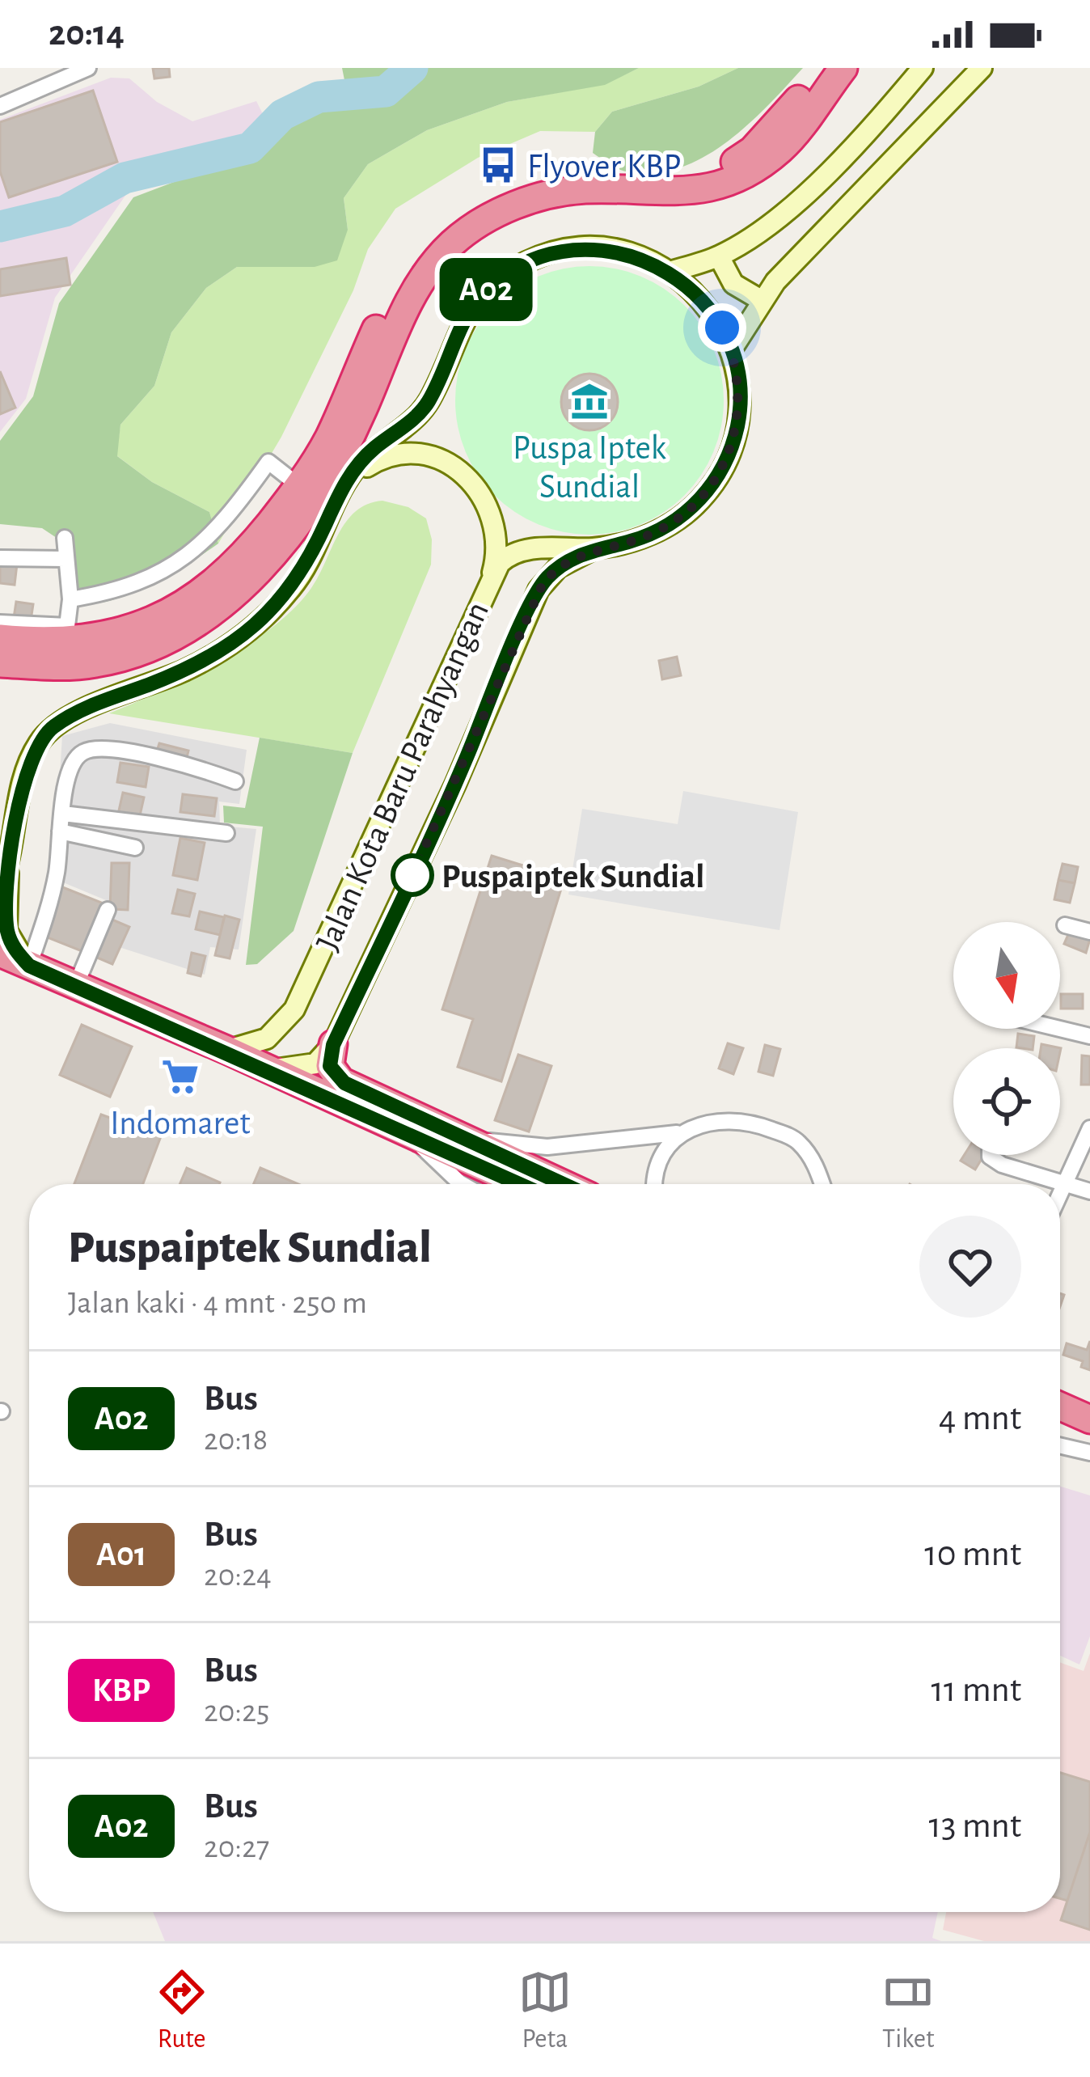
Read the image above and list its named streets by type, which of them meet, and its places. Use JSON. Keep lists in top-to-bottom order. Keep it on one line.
{"streets":{"main road":["Jalan Kota Baru Parahyangan"]},"places":{"bus stop":["Flyover KBP"],"museum":["Puspa Iptek Sundial"],"other":["Puspaiptek Sundial"],"supermarket":["Indomaret"]},"lines":["bus line A02"],"north":"bottom","page":{"status":"20:14","on_map":"A02","heading":["Puspaiptek Sundial","Jalan kaki · 4 mnt · 250 m"],"list":[{"mark":"A02","name":"Bus","note":"20:18","value":"4 mnt"},{"mark":"A01","name":"Bus","note":"20:24","value":"10 mnt"},{"mark":"KBP","name":"Bus","note":"20:25","value":"11 mnt"},{"mark":"A02","name":"Bus","note":"20:27","value":"13 mnt"}],"tabs":["Rute","Peta","Tiket"]}}
